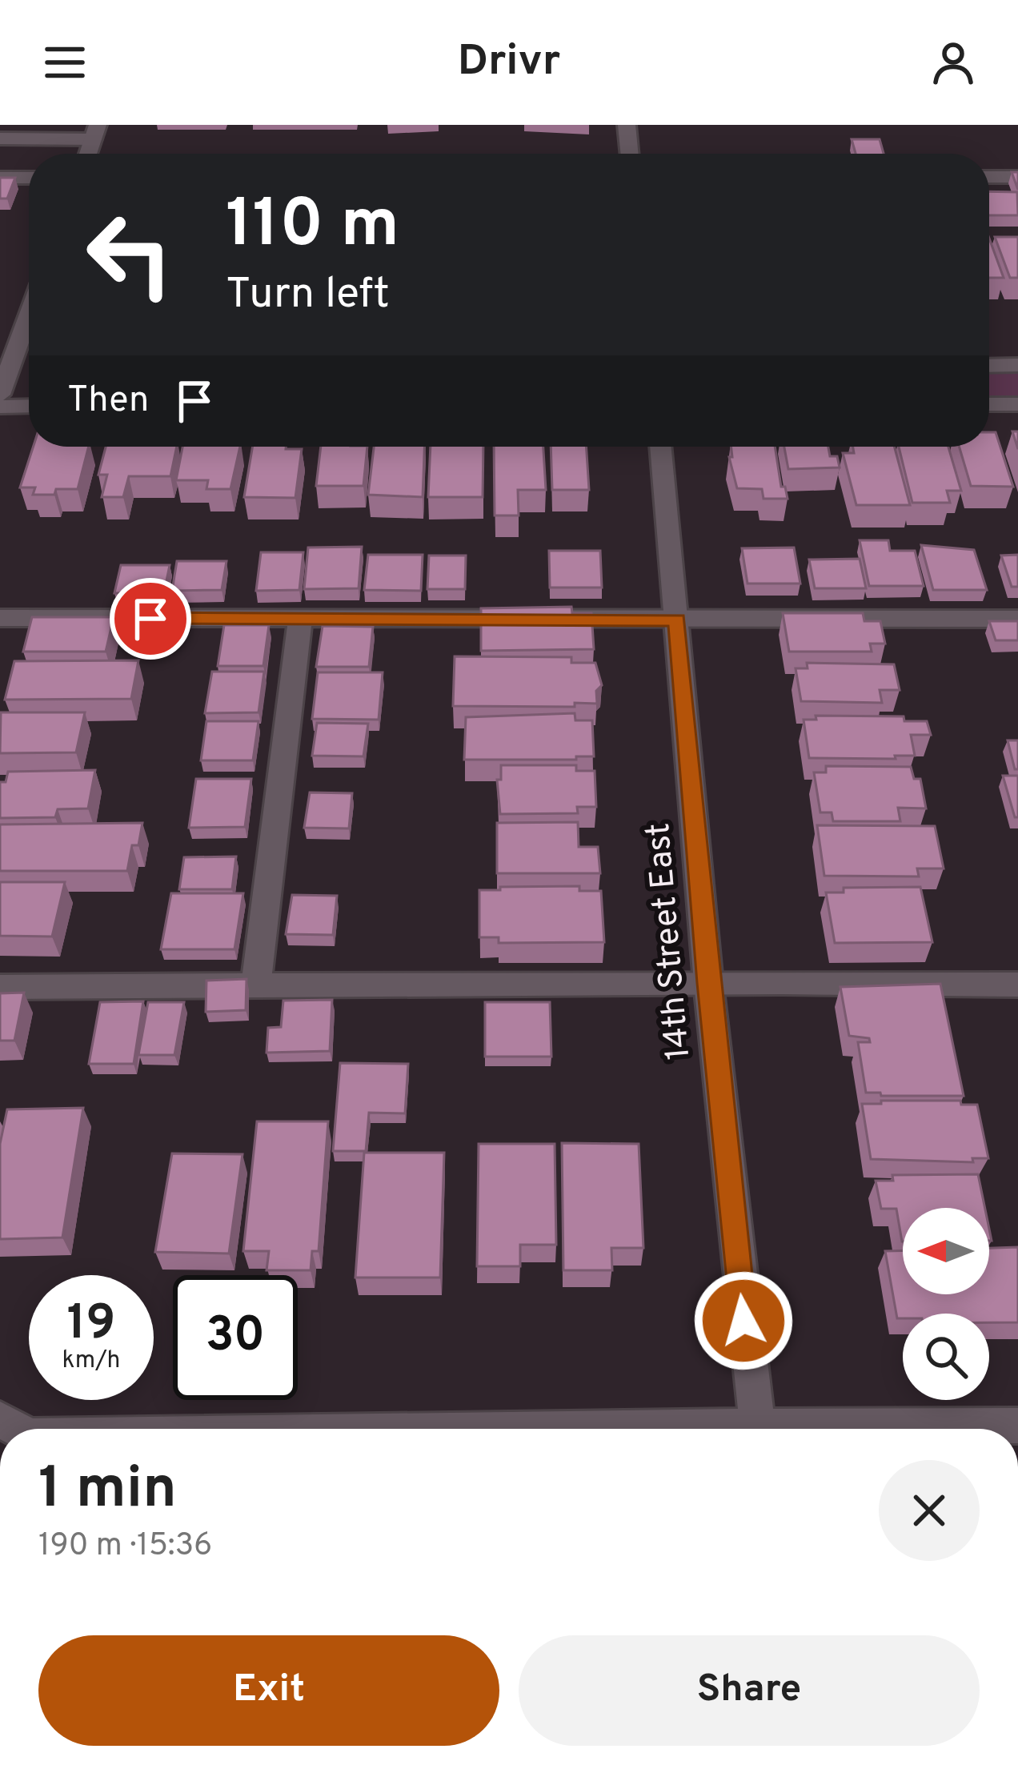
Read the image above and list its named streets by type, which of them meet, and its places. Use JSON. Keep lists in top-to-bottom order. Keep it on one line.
{"streets":{"street":["14th Street East"]},"north":"left","page":{"header":"Drivr","turn":["110 m","Turn left"],"then":"Then","speed":"19 km/h","limit":"30","heading":["1 min","190 m · 15:36"],"buttons":["Exit","Share"]}}
